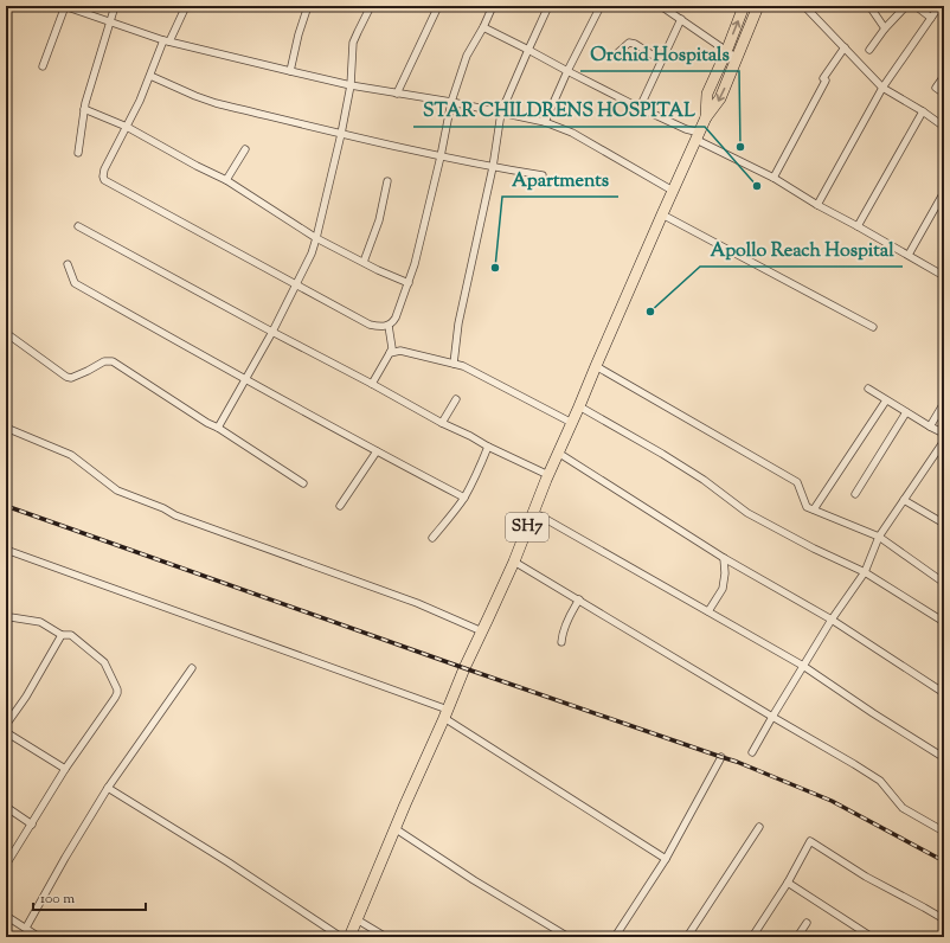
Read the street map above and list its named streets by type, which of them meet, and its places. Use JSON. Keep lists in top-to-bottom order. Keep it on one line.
{"streets":{"main road":["SH7"]},"places":["Orchid Hospitals","STAR CHILDRENS HOSPITAL","Apartments","Apollo Reach Hospital"],"scale_bar":"100 m"}
